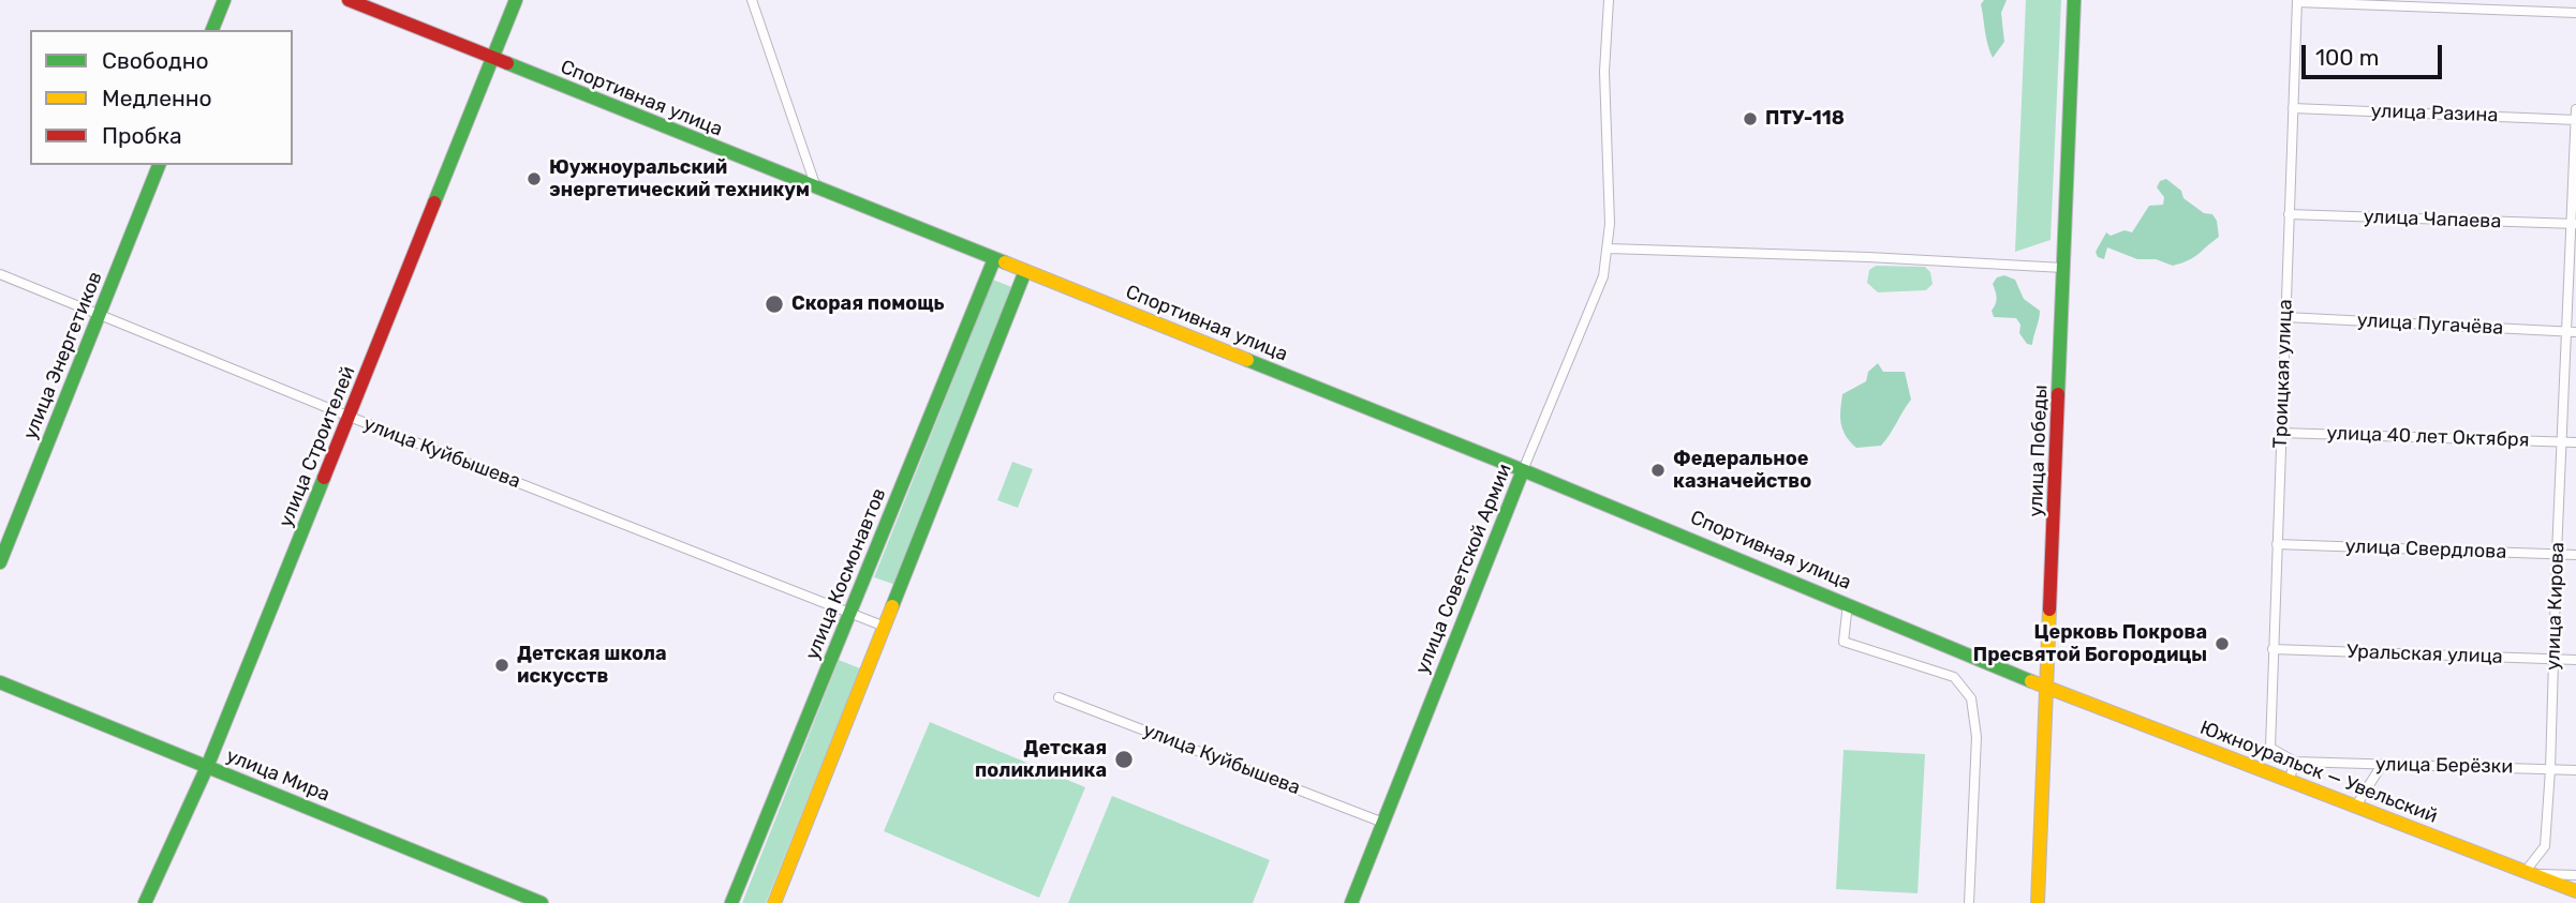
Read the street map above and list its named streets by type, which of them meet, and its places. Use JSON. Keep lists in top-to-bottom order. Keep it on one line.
{"streets":{"main road":["Спортивная улица","улица Энергетиков","улица Строителей","улица Победы","улица Советской Армии","улица Космонавтов","Южноуральск — Увельский","улица Мира"],"street":["улица Разина","улица Чапаева","улица Пугачёва","Троицкая улица","улица 40 лет Октября","улица Куйбышева","улица Свердлова","улица Кирова","Уральская улица","улица Берёзки"]},"crossings":[["Спортивная улица","улица Строителей"],["Спортивная улица","улица Победы"],["Спортивная улица","улица Советской Армии"],["Спортивная улица","улица Космонавтов"],["Спортивная улица","Южноуральск — Увельский"],["улица Разина","Троицкая улица"],["улица Разина","улица Кирова"],["улица Чапаева","Троицкая улица"],["улица Чапаева","улица Кирова"],["улица Пугачёва","Троицкая улица"],["улица Пугачёва","улица Кирова"],["улица Энергетиков","улица Куйбышева"],["Троицкая улица","улица 40 лет Октября"],["Троицкая улица","улица Свердлова"],["Троицкая улица","Уральская улица"],["Троицкая улица","улица Берёзки"],["улица 40 лет Октября","улица Кирова"],["улица Строителей","улица Куйбышева"],["улица Строителей","улица Мира"],["улица Победы","Южноуральск — Увельский"],["улица Куйбышева","улица Советской Армии"],["улица Куйбышева","улица Космонавтов"],["улица Свердлова","улица Кирова"],["улица Кирова","Уральская улица"],["улица Кирова","улица Берёзки"],["улица Кирова","Южноуральск — Увельский"]],"places":["ПТУ-118","Юужноуральский энергетический техникум","Скорая помощь","Федеральное казначейство","Церковь Покрова Пресвятой Богородицы","Детская школа искусств","Детская поликлиника"],"legend":["Свободно","Медленно","Пробка"],"scale_bar":"100 m"}
